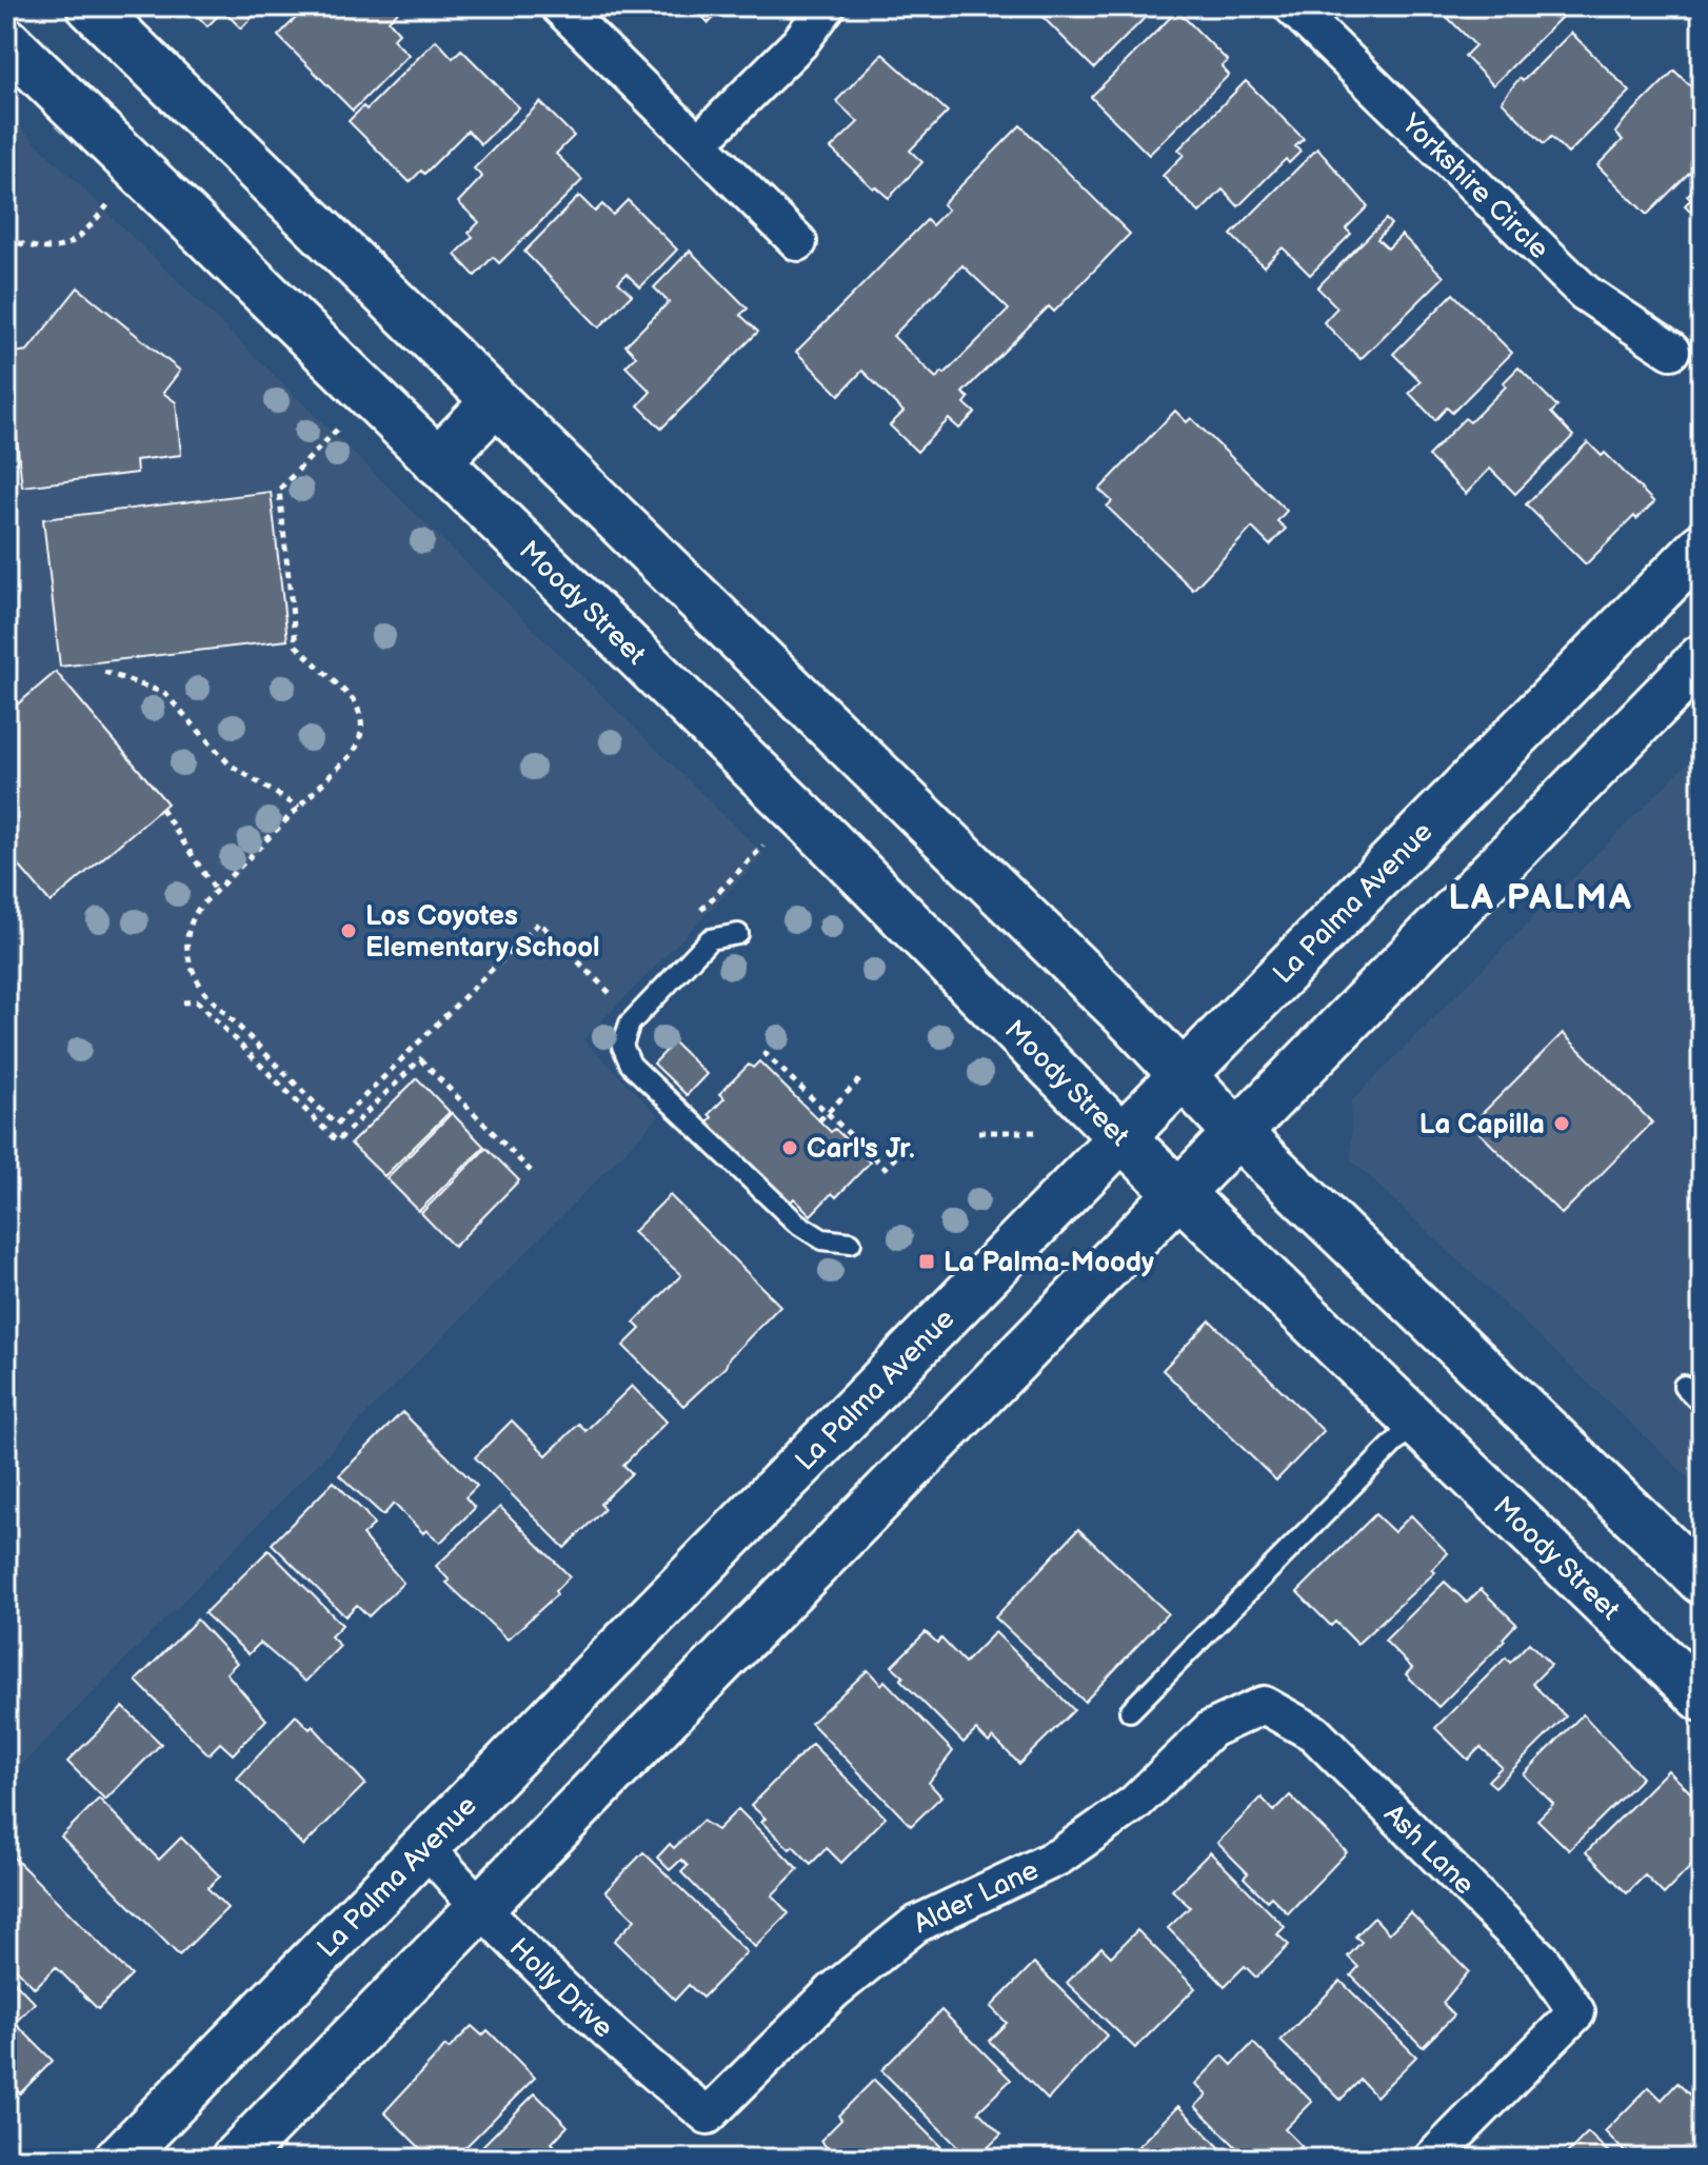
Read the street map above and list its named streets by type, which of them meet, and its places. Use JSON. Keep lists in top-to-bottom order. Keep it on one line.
{"streets":{"main road":["Moody Street","La Palma Avenue"],"street":["Yorkshire Circle","Ash Lane","Alder Lane","Holly Drive"]},"crossings":[["Moody Street","La Palma Avenue"],["La Palma Avenue","Holly Drive"],["Ash Lane","Alder Lane"],["Alder Lane","Holly Drive"]],"districts":["LA PALMA"],"places":{"other":["Los Coyotes Elementary School","La Capilla","Carl's Jr."],"transit":["La Palma-Moody"]}}
